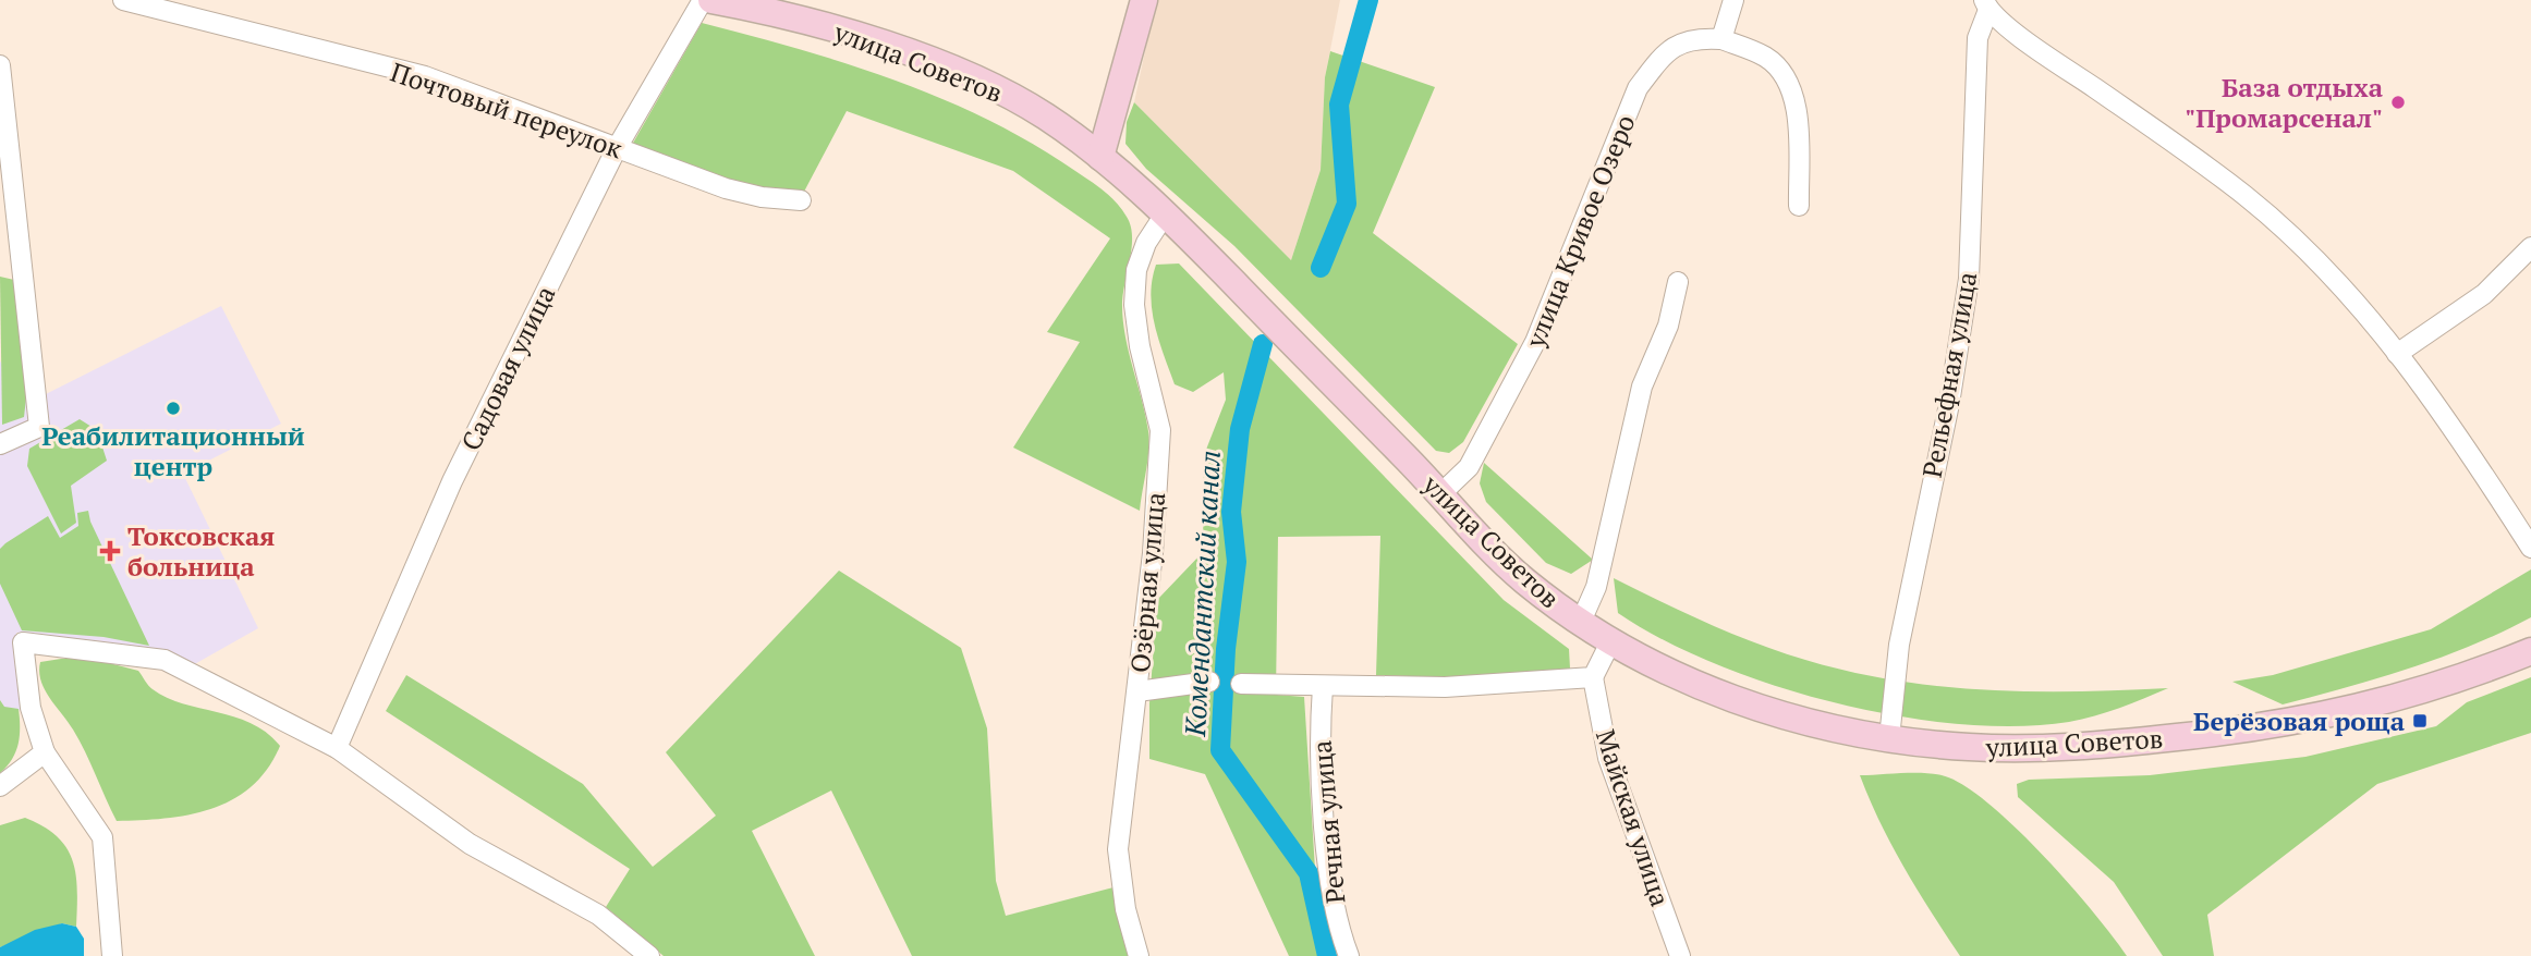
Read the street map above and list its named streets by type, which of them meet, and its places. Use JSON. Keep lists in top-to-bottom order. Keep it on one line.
{"streets":{"main road":["улица Советов"],"street":["Почтовый переулок","улица Кривое Озеро","Садовая улица","Рельефная улица","Озёрная улица","Майская улица","Речная улица"]},"crossings":[["улица Советов","улица Кривое Озеро"],["улица Советов","Рельефная улица"],["улица Советов","Озёрная улица"],["Почтовый переулок","Садовая улица"]],"water":["Комендантский канал"],"places":{"other":["База отдыха \"Промарсенал\"","Реабилитационный центр"],"health":["Токсовская больница"],"transit":["Берёзовая роща"]}}
